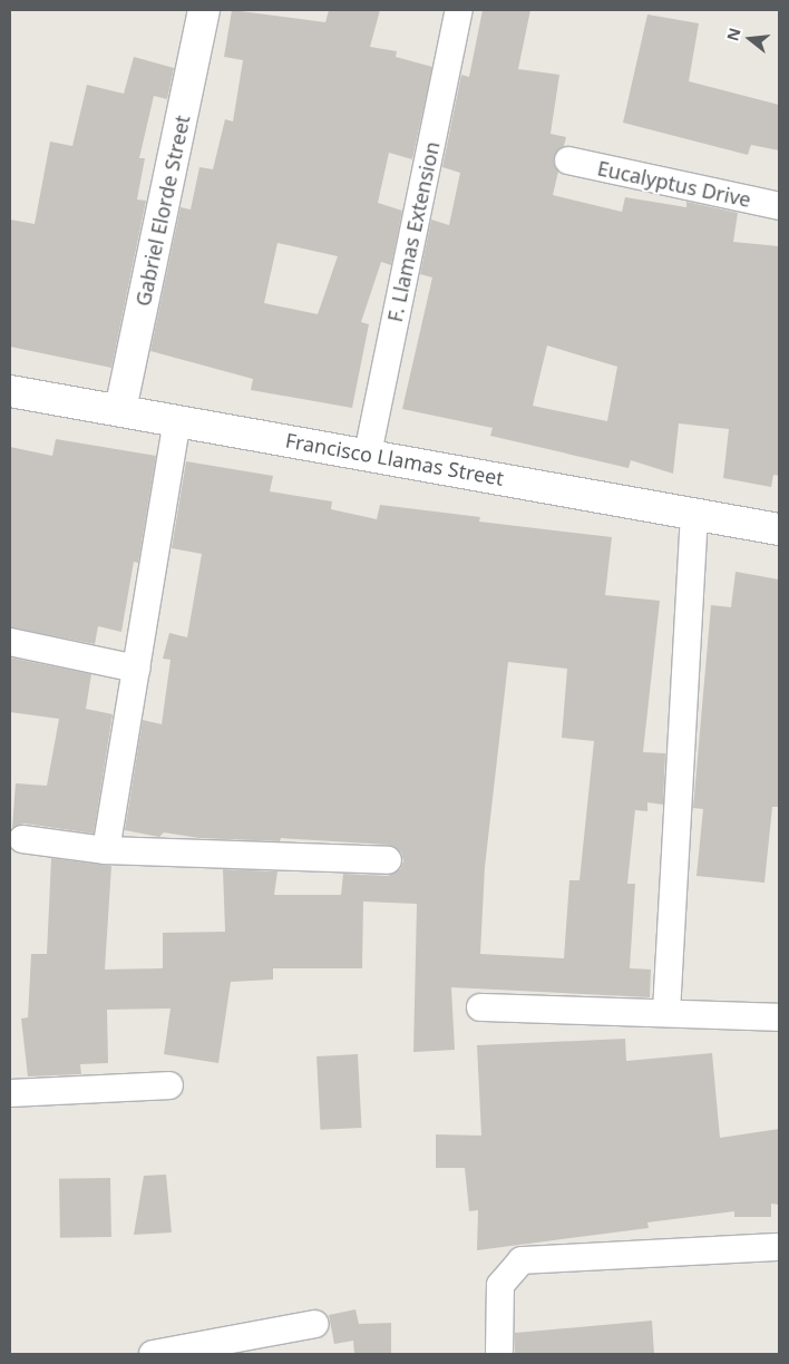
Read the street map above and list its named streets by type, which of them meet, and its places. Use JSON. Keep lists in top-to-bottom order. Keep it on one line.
{"streets":{"main road":["Gabriel Elorde Street","Francisco Llamas Street"],"street":["Eucalyptus Drive","F. Llamas Extension"]},"crossings":[["Gabriel Elorde Street","Francisco Llamas Street"],["F. Llamas Extension","Francisco Llamas Street"]],"north":"left"}
